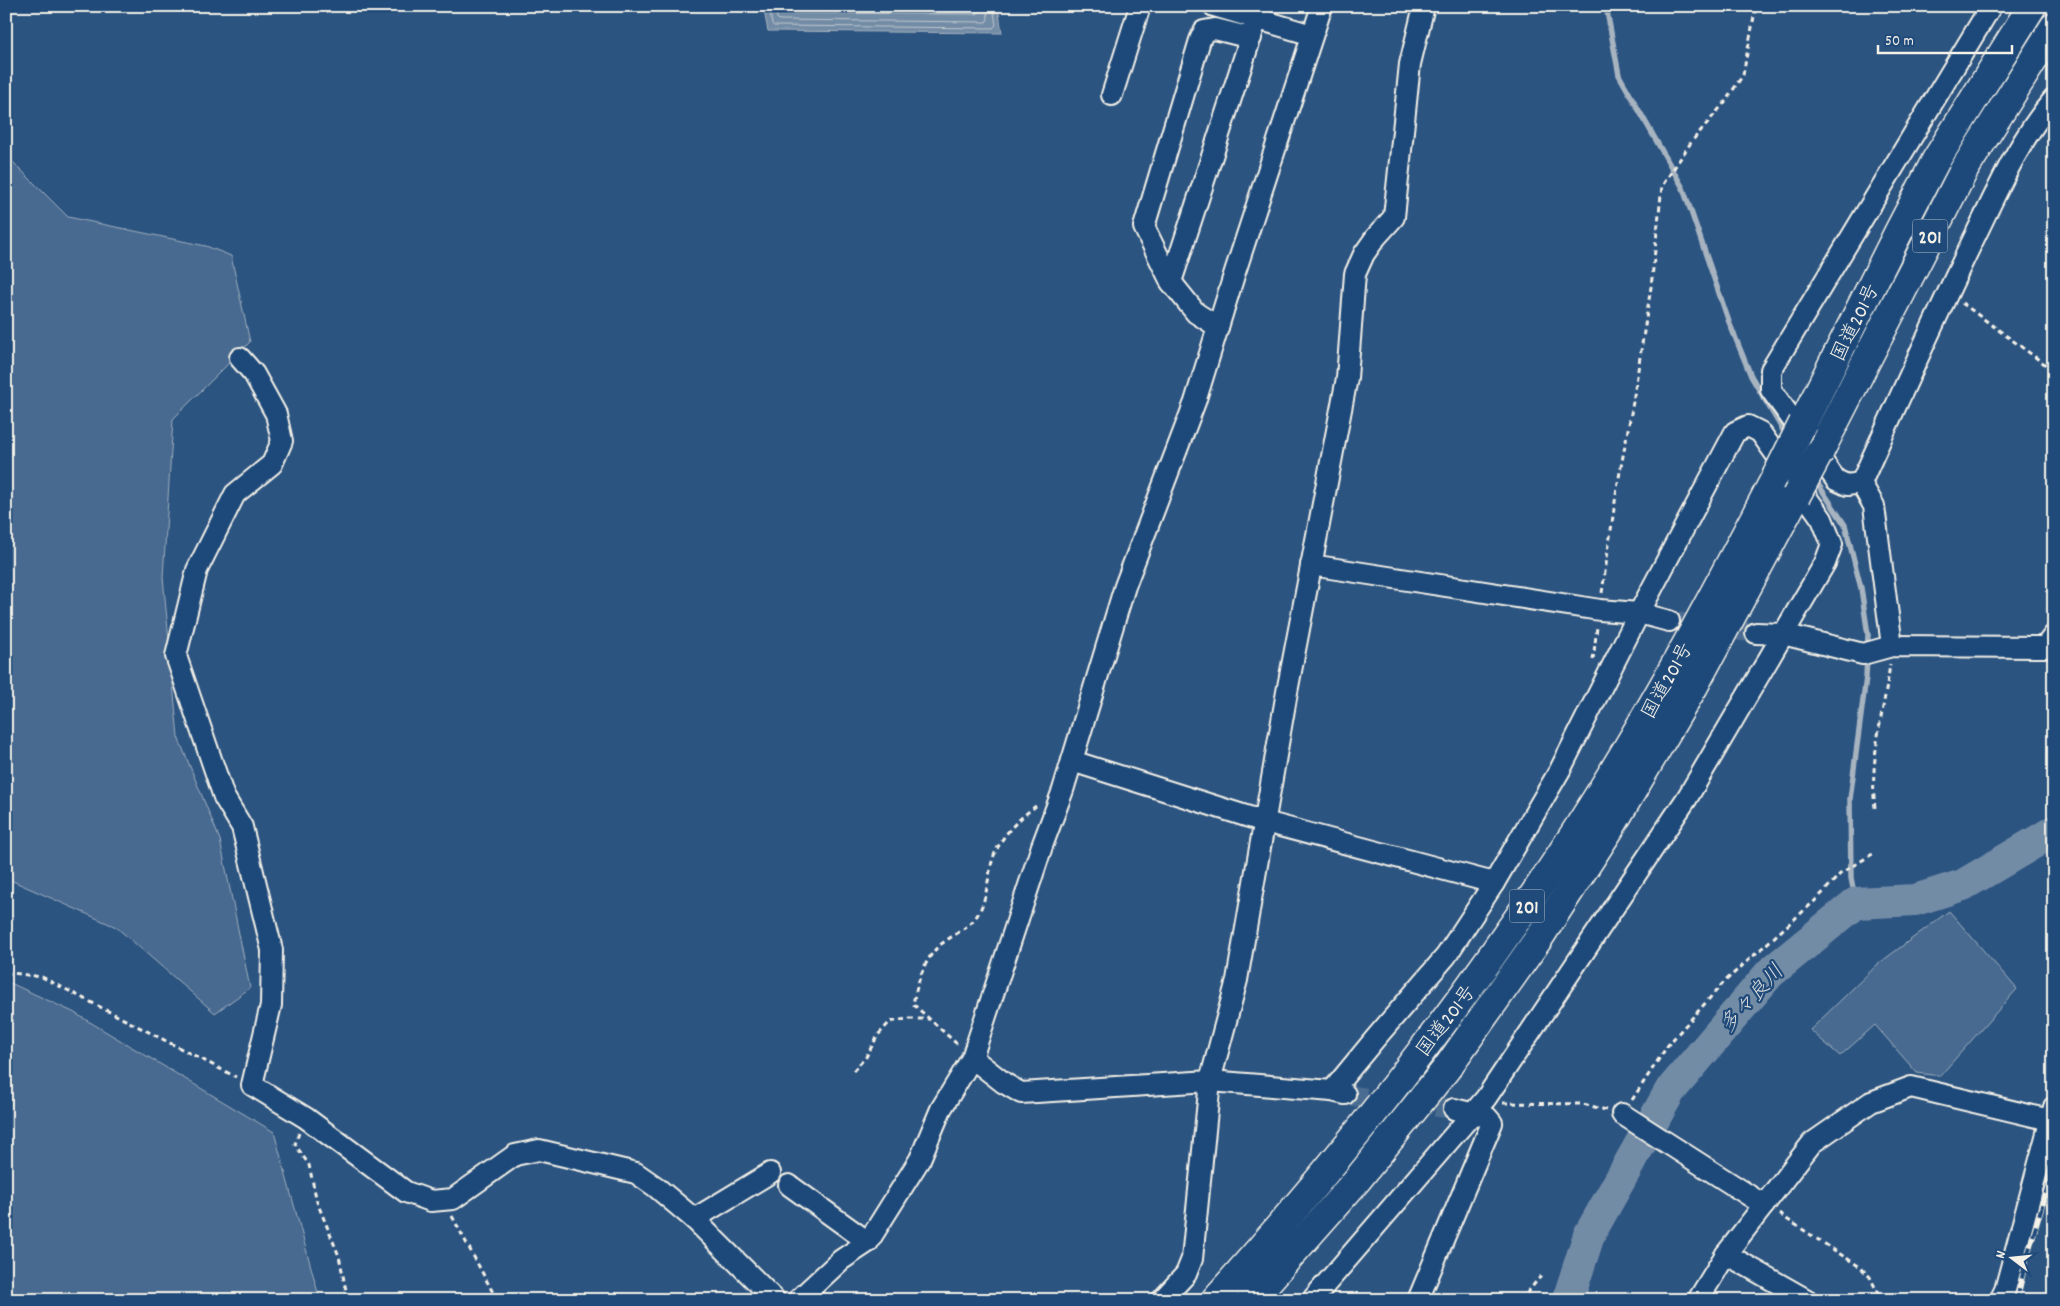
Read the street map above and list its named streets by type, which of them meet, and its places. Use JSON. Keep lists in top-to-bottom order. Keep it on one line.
{"streets":{"highway":["201","国道201号"]},"water":["多々良川"],"scale_bar":"50 m","north":"left"}
